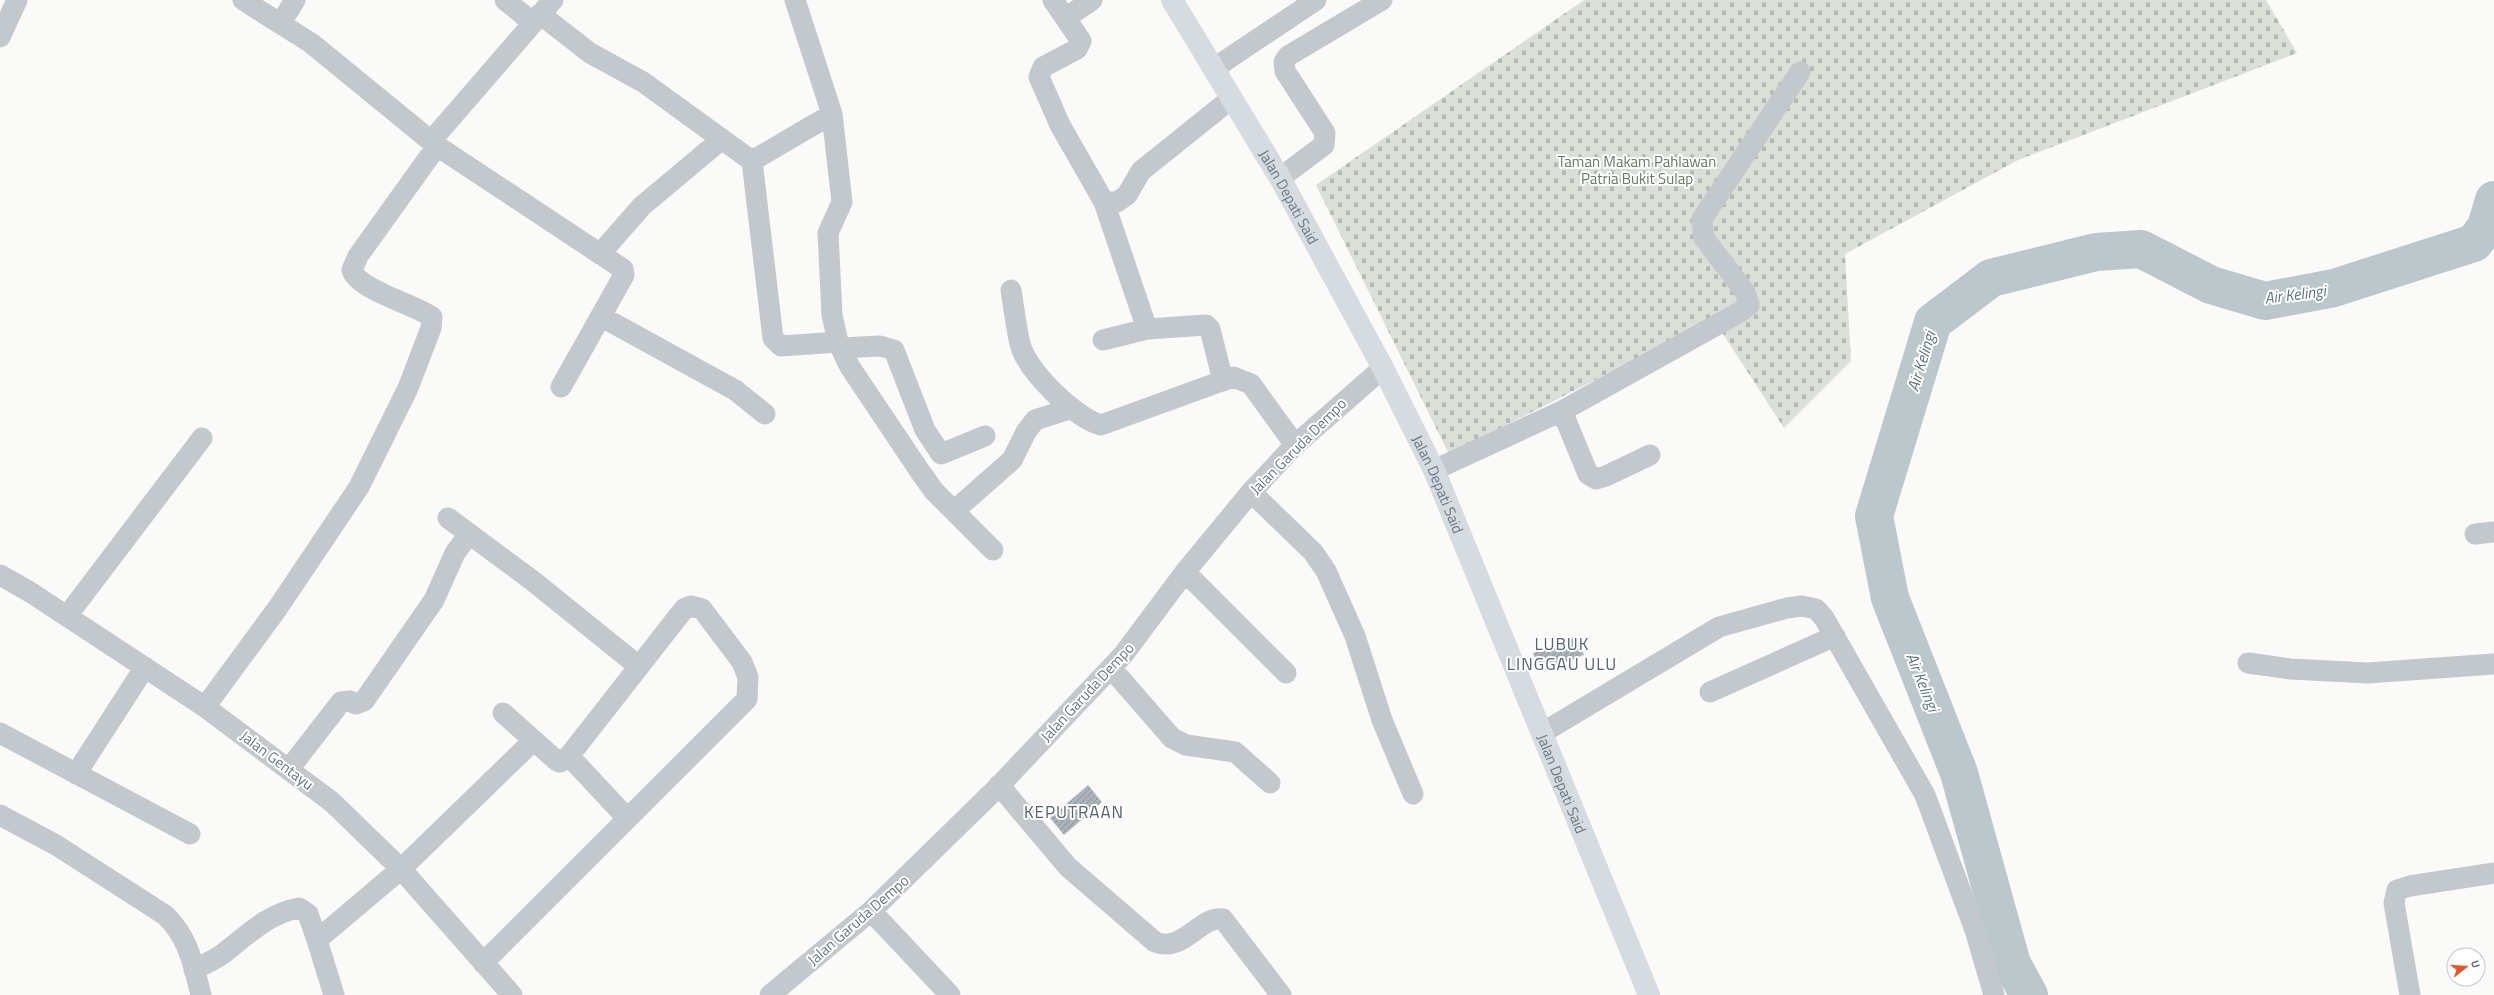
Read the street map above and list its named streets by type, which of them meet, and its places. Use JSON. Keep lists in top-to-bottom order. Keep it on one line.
{"streets":{"main road":["Jalan Depati Said"],"street":["Jalan Garuda Dempo","Jalan Gentayu"]},"crossings":[["Jalan Depati Said","Jalan Garuda Dempo"]],"districts":["LUBUK LINGGAU ULU","KEPUTRAAN"],"water":["Air Kelingi"],"parks":["Taman Makam Pahlawan Patria Bukit Sulap"],"north":"right"}
